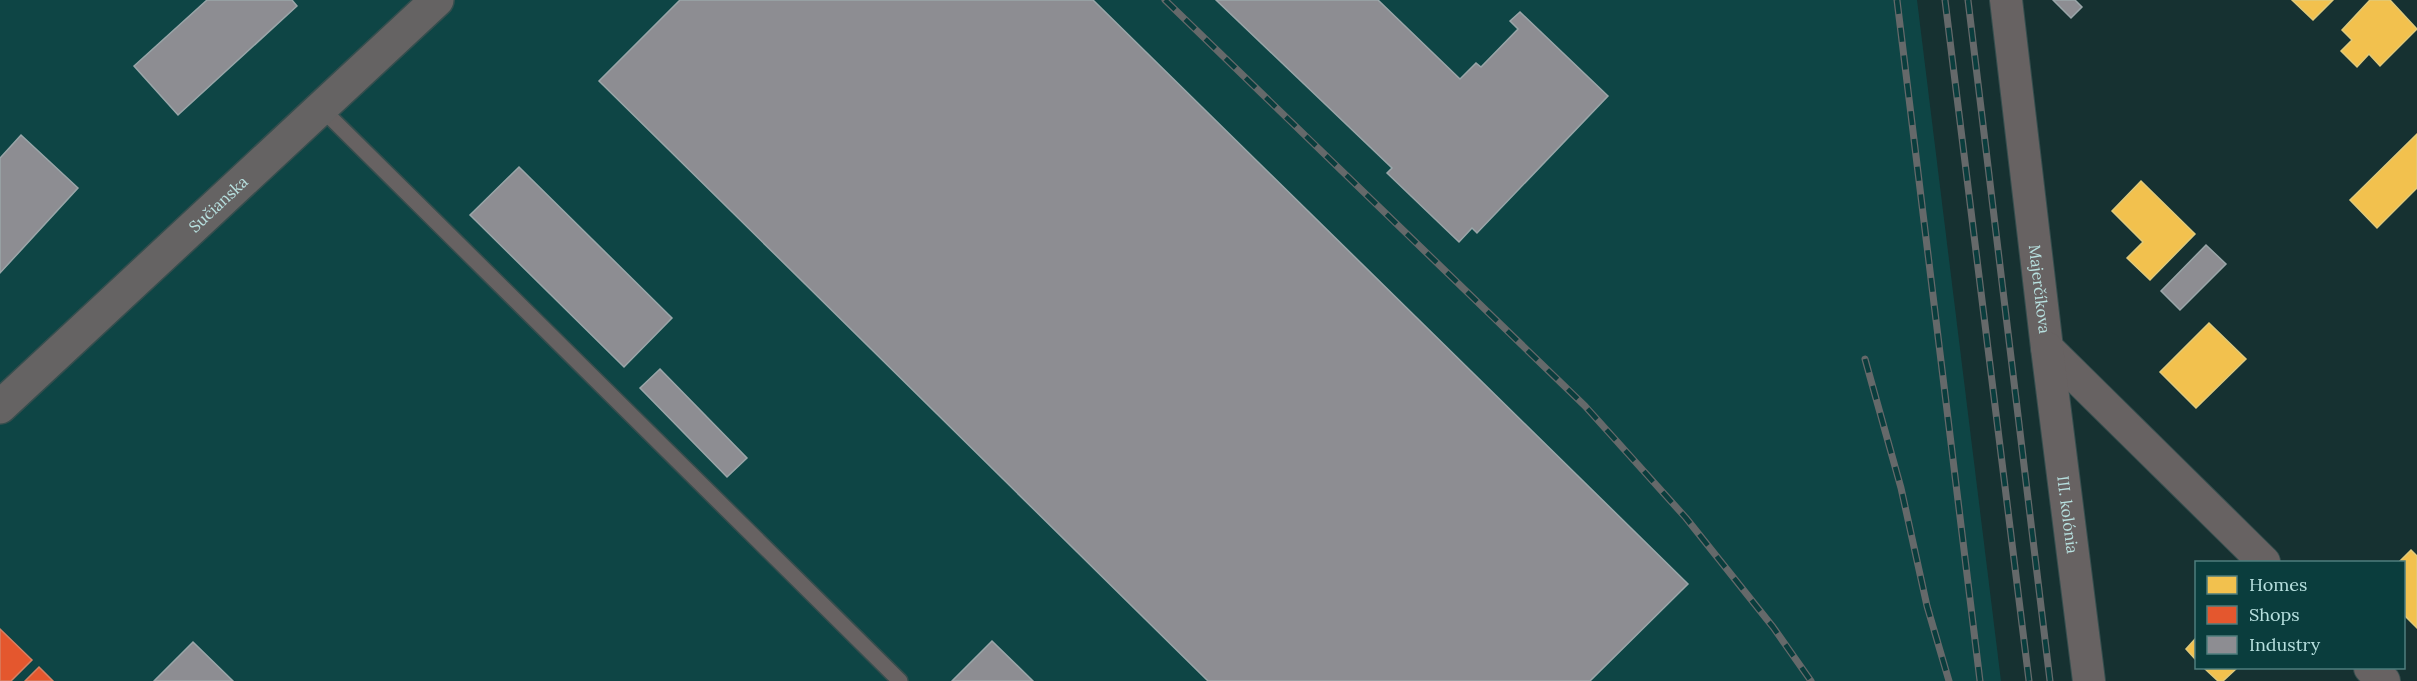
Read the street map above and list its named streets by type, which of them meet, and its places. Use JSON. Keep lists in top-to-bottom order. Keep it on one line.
{"streets":{"street":["Sučianska","Majerčíkova","III. kolónia"]},"crossings":[["Majerčíkova","III. kolónia"]],"legend":["Homes","Shops","Industry"]}
